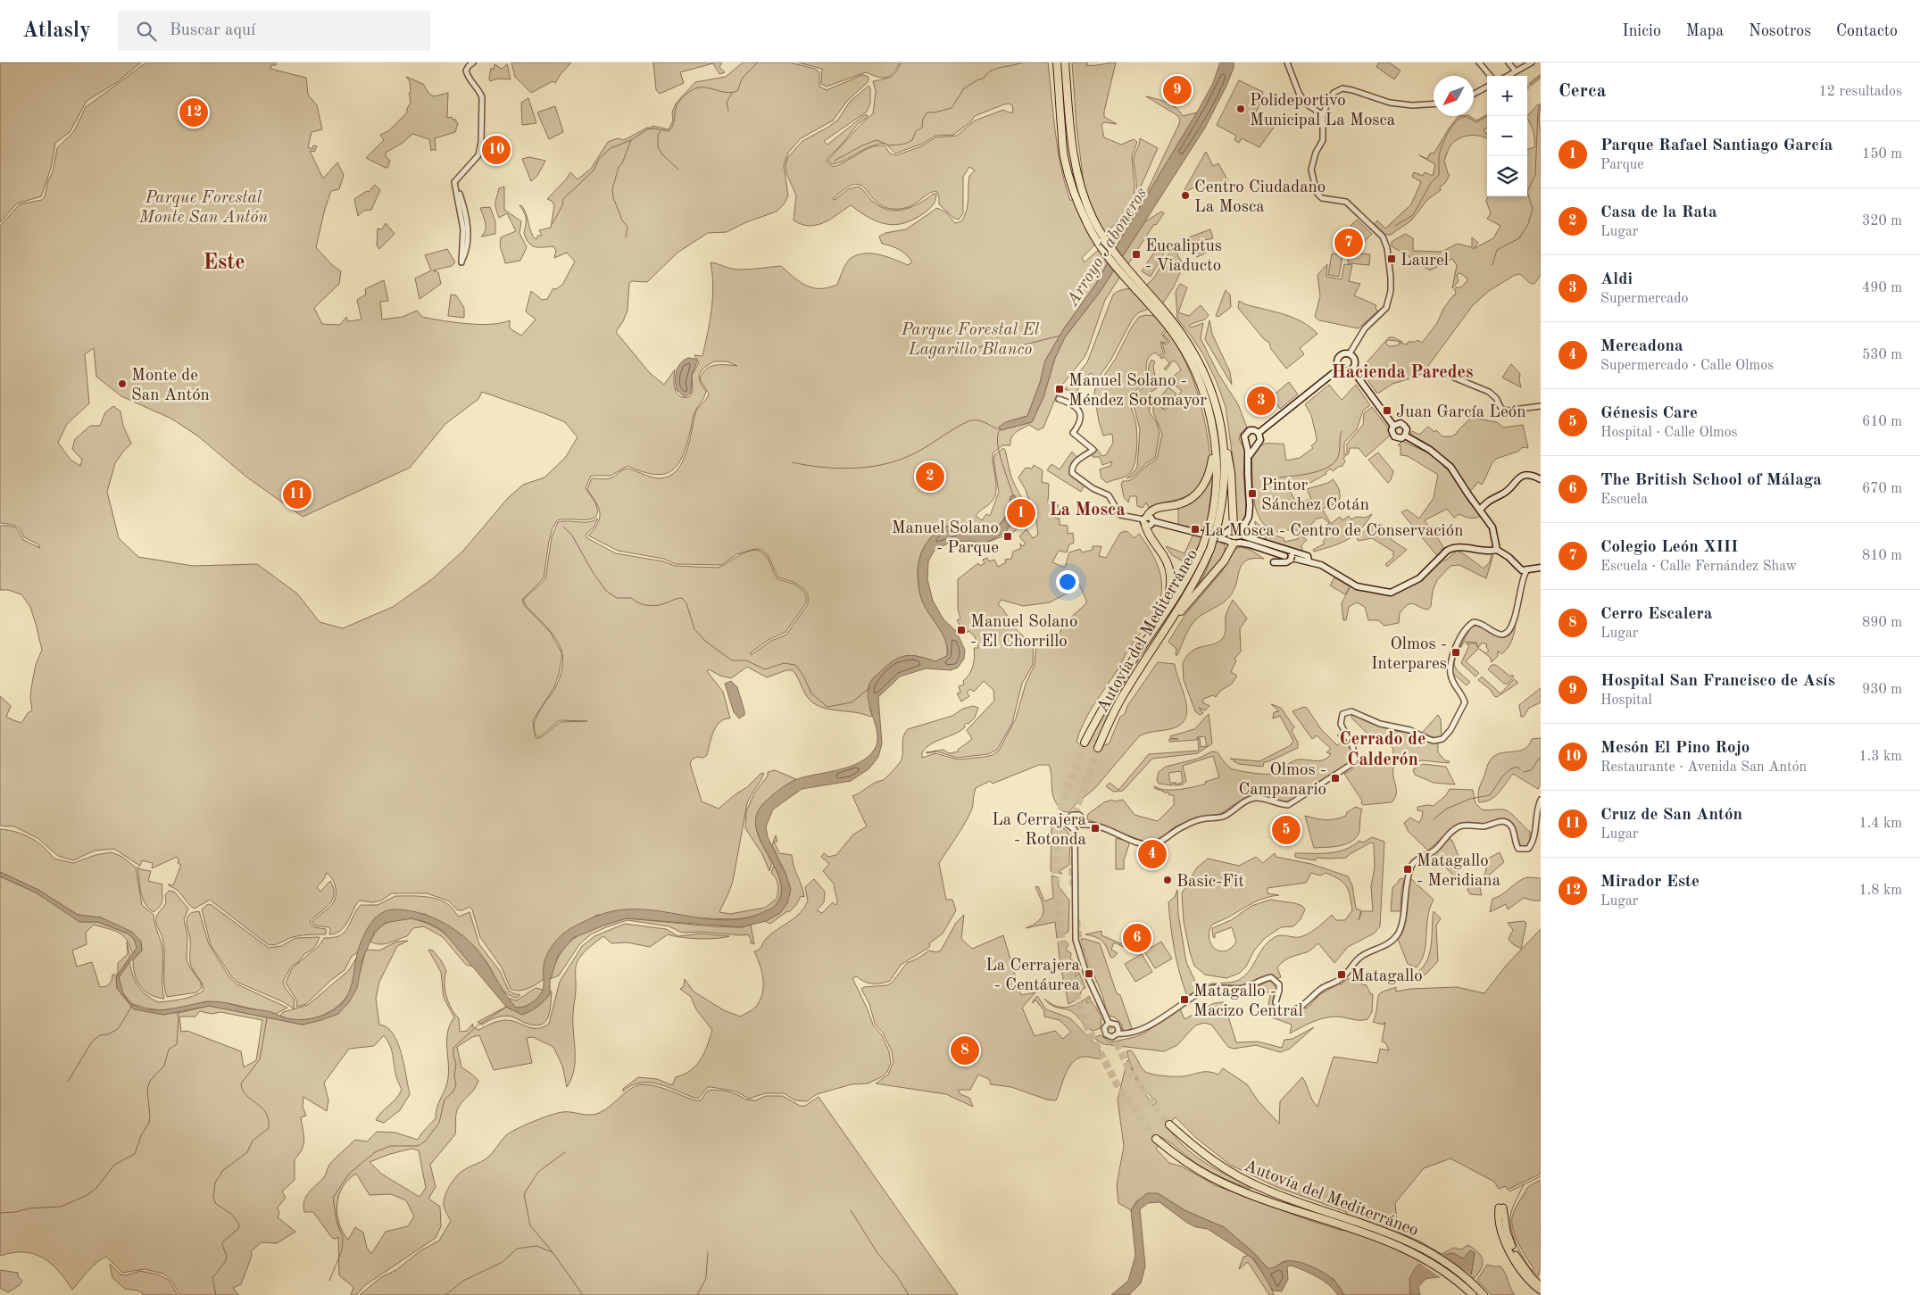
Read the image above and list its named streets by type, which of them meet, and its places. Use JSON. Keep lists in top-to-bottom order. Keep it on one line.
{"streets":{"highway":["Autovía del Mediterráneo"]},"districts":["Este","Hacienda Paredes","La Mosca","Cerrado de Calderón"],"water":["Arroyo Jaboneros"],"parks":["Parque Forestal Monte San Antón","Parque Forestal El Lagarillo Blanco"],"places":{"other":["Polideportivo Municipal La Mosca","Centro Ciudadano La Mosca","Monte de San Antón","Basic-Fit"],"transit":["Eucaliptus - Viaducto","Laurel","Manuel Solano - Méndez Sotomayor","Juan García León","Pintor Sánchez Cotán","La Mosca - Centro de Conservación","Manuel Solano - Parque","Manuel Solano - El Chorrillo","Olmos - Interpares","Olmos - Campanario","La Cerrajera - Rotonda","Matagallo - Meridiana","La Cerrajera - Centáurea","Matagallo","Matagallo - Macizo Central"]},"north":"bottom left","page":{"header":"Atlasly","search":"Buscar aquí","nav":["Inicio","Mapa","Nosotros","Contacto"],"heading":["Cerca","12 resultados"],"pins":["9","12","10","7","3","2","11","1","5","4","6","8"],"map_buttons":["+","−"],"list":[{"mark":"1","name":"Parque Rafael Santiago García","note":"Parque","value":"150 m"},{"mark":"2","name":"Casa de la Rata","note":"Lugar","value":"320 m"},{"mark":"3","name":"Aldi","note":"Supermercado","value":"490 m"},{"mark":"4","name":"Mercadona","note":"Supermercado · Calle Olmos","value":"530 m"},{"mark":"5","name":"Génesis Care","note":"Hospital · Calle Olmos","value":"610 m"},{"mark":"6","name":"The British School of Málaga","note":"Escuela","value":"670 m"},{"mark":"7","name":"Colegio León XIII","note":"Escuela · Calle Fernández Shaw","value":"810 m"},{"mark":"8","name":"Cerro Escalera","note":"Lugar","value":"890 m"},{"mark":"9","name":"Hospital San Francisco de Asís","note":"Hospital","value":"930 m"},{"mark":"10","name":"Mesón El Pino Rojo","note":"Restaurante · Avenida San Antón","value":"1.3 km"},{"mark":"11","name":"Cruz de San Antón","note":"Lugar","value":"1.4 km"},{"mark":"12","name":"Mirador Este","note":"Lugar","value":"1.8 km"}]}}
